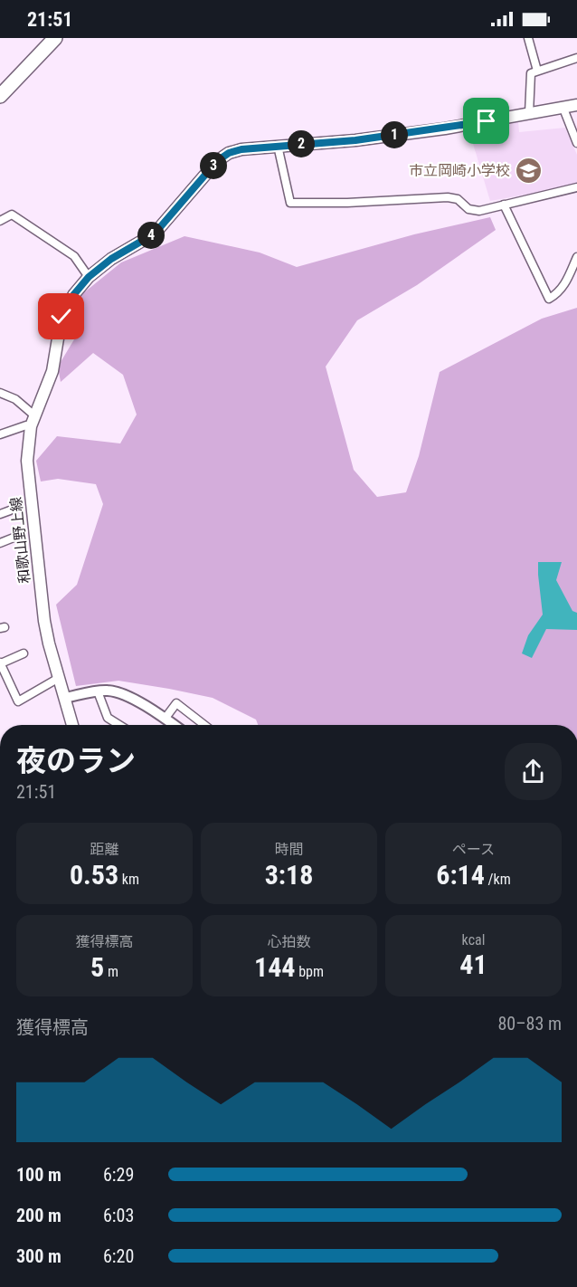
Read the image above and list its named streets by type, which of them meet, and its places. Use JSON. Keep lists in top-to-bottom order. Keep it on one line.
{"streets":{"main road":["和歌山野上線"]},"places":{"school or university":["市立岡崎小学校"]},"page":{"status":"21:51","pins":["1","2","3","4"],"heading":["夜のラン","21:51"],"stats":[["距離","0.53 km"],["時間","3:18"],["ペース","6:14 /km"],["獲得標高","5 m"],["心拍数","144 bpm"],["kcal","41"]],"chart":["獲得標高","80–83 m"],"list":[{"name":"100 m","note":"6:29"},{"name":"200 m","note":"6:03"},{"name":"300 m","note":"6:20"}]}}
